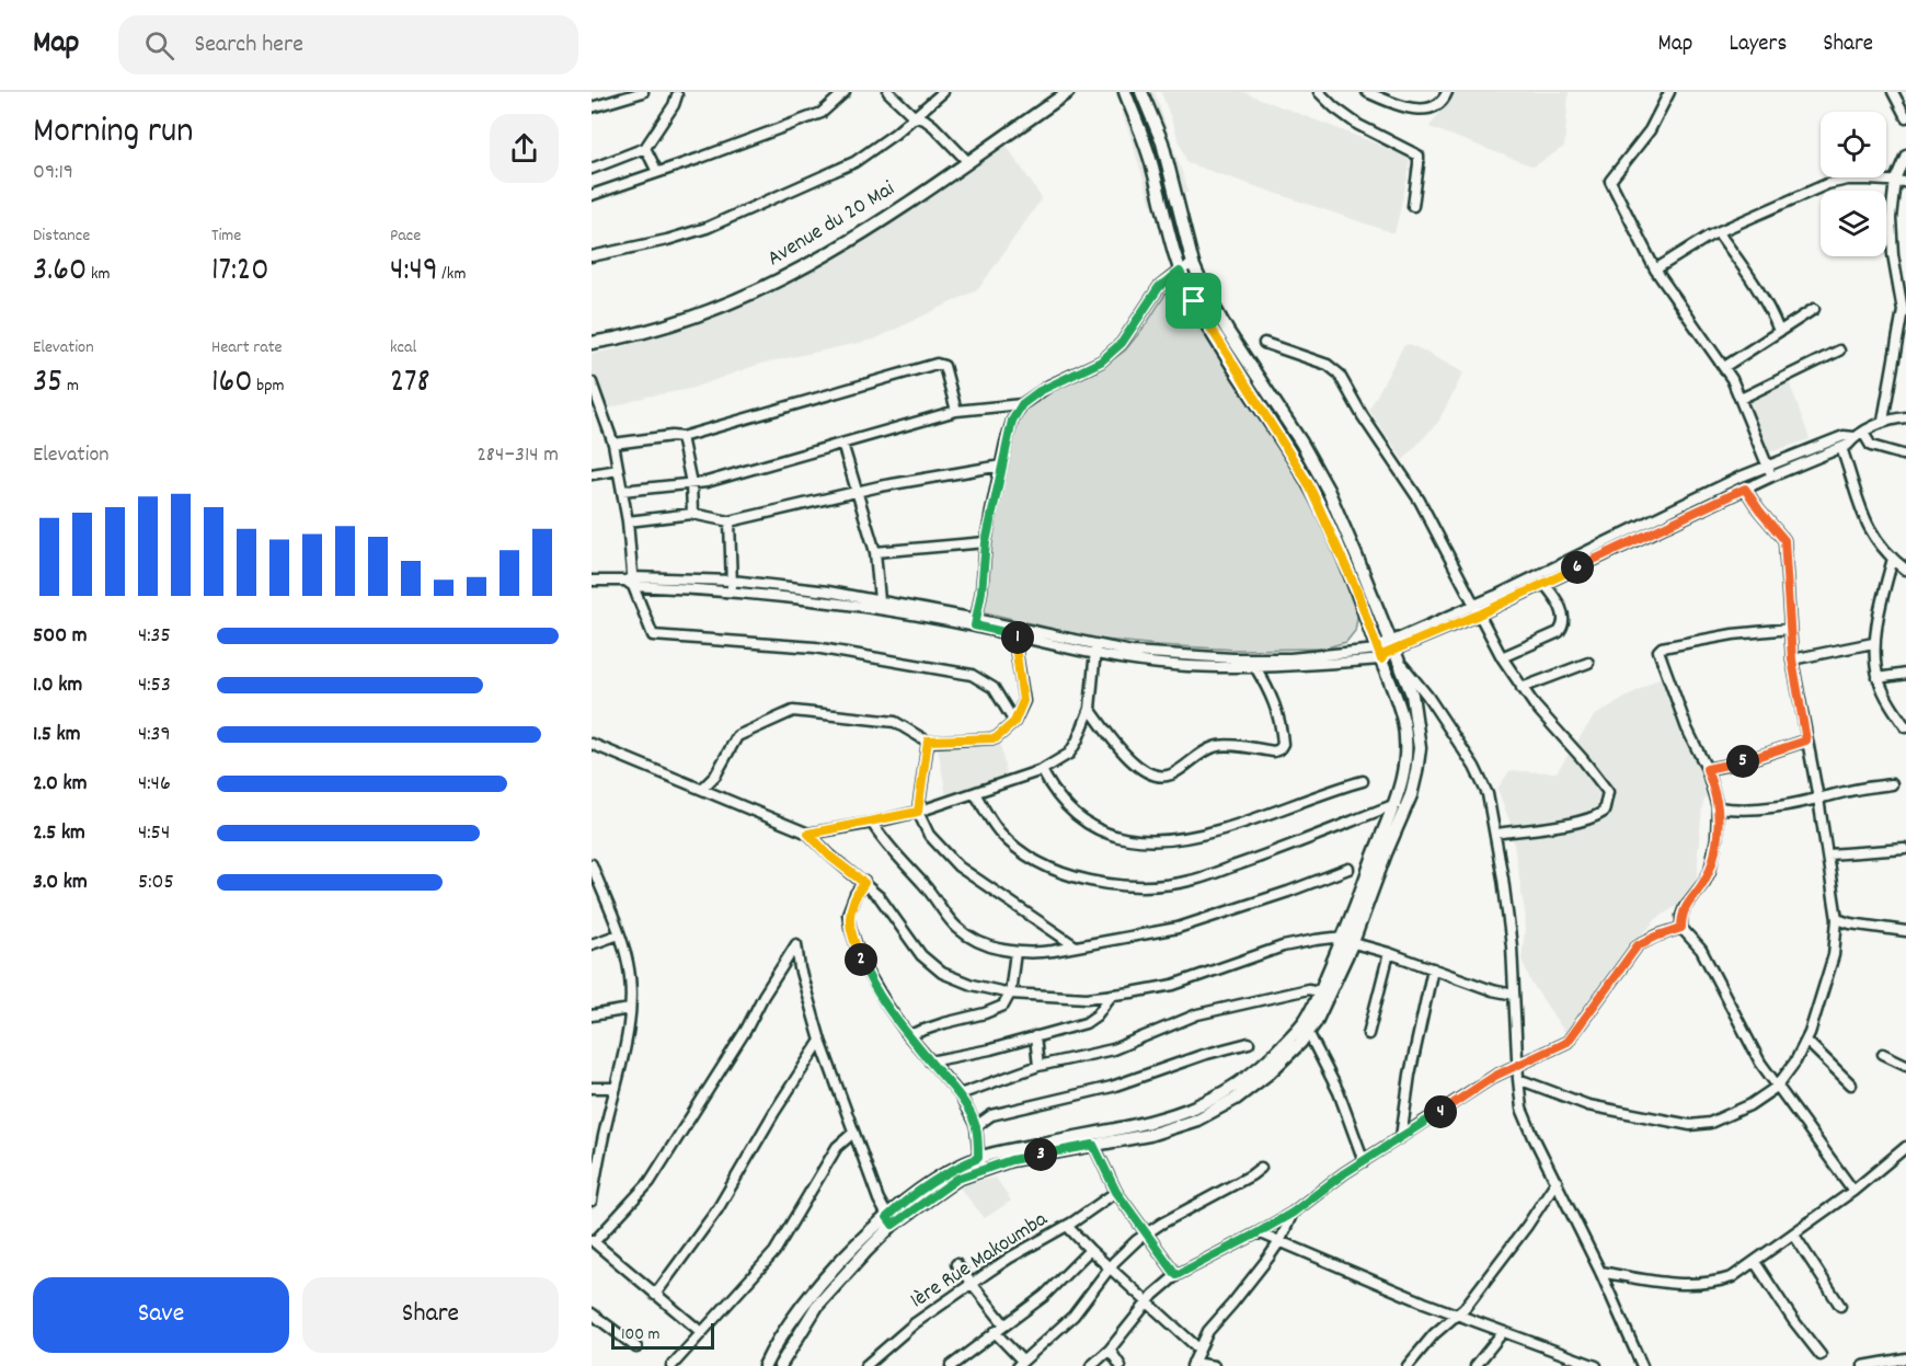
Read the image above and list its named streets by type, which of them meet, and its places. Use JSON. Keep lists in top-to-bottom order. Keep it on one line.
{"streets":{"main road":["Avenue du 20 Mai"],"street":["1ère Rue Makoumba"]},"scale_bar":"100 m","page":{"header":"Map","search":"Search here","nav":["Map","Layers","Share"],"heading":["Morning run","09:19"],"stats":[["Distance","3.60 km"],["Time","17:20"],["Pace","4:49 /km"],["Elevation","35 m"],["Heart rate","160 bpm"],["kcal","278"]],"chart":["Elevation","284–314 m"],"pins":["6","1","5","2","4","3"],"list":[{"name":"500 m","note":"4:35"},{"name":"1.0 km","note":"4:53"},{"name":"1.5 km","note":"4:39"},{"name":"2.0 km","note":"4:46"},{"name":"2.5 km","note":"4:54"},{"name":"3.0 km","note":"5:05"}],"buttons":["Save","Share"],"scale":"100 m"}}
